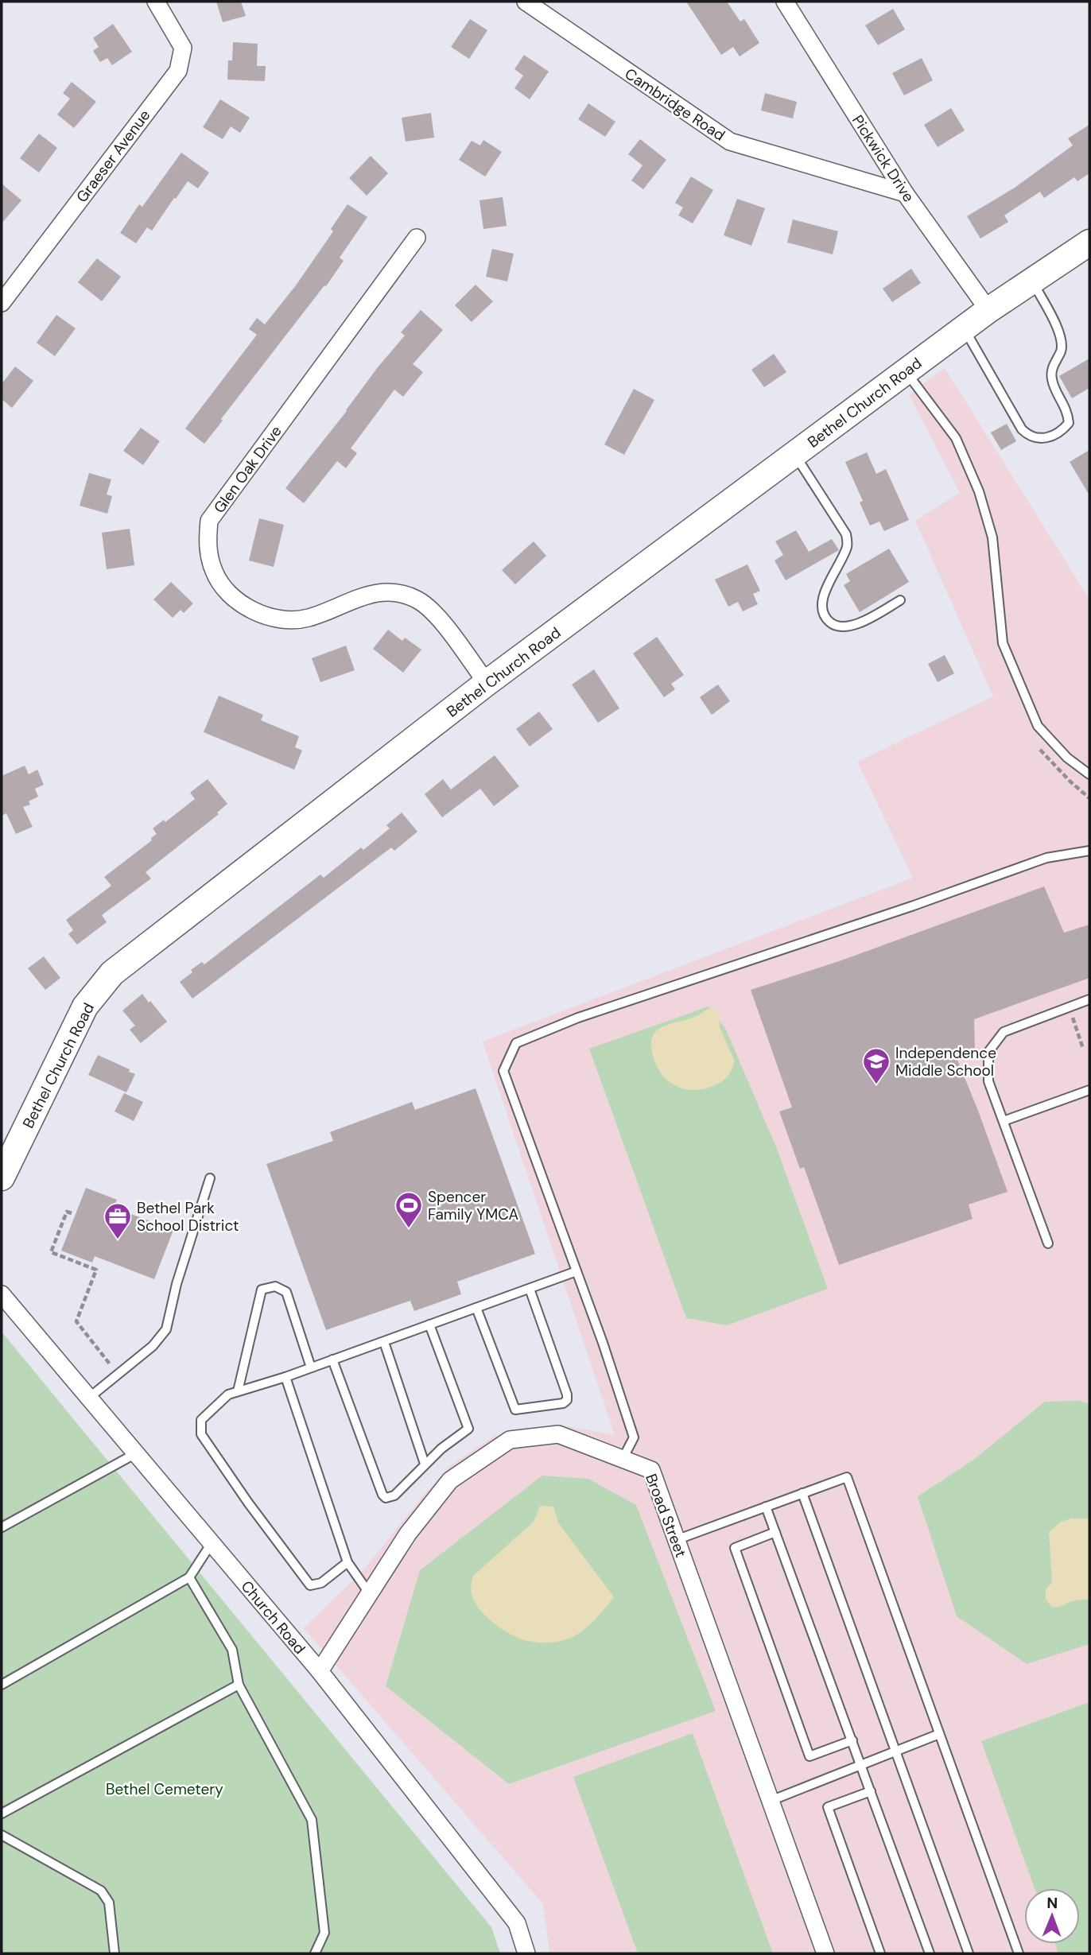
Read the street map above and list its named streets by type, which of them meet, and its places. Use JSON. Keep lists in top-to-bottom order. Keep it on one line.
{"streets":{"street":["Cambridge Road","Graeser Avenue","Pickwick Drive","Bethel Church Road","Glen Oak Drive","Broad Street","Church Road"]},"crossings":[["Cambridge Road","Pickwick Drive"],["Pickwick Drive","Bethel Church Road"],["Bethel Church Road","Glen Oak Drive"],["Broad Street","Church Road"]],"parks":["Bethel Cemetery"],"places":{"school or university":["Independence Middle School"],"sports":["Spencer Family YMCA"],"office":["Bethel Park School District"]},"north":"top"}
